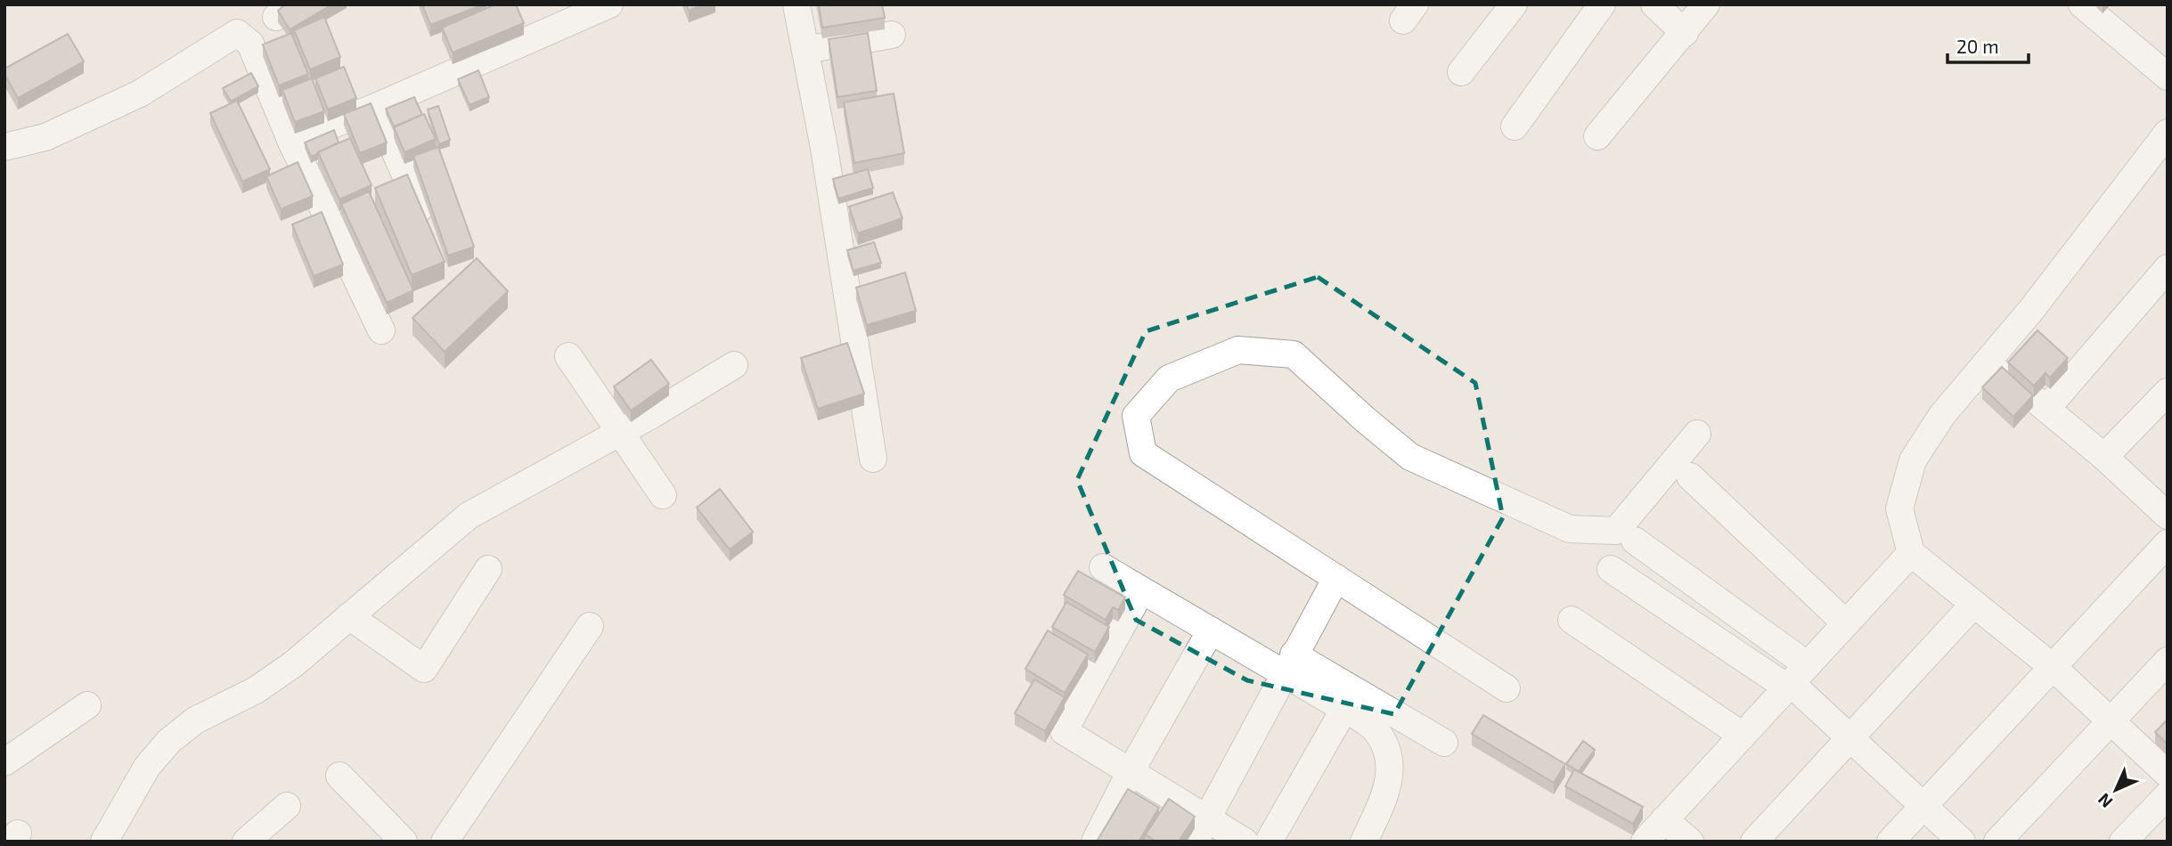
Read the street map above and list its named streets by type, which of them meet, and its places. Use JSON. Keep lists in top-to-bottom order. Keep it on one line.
{"scale_bar":"20 m","north":"bottom left"}
